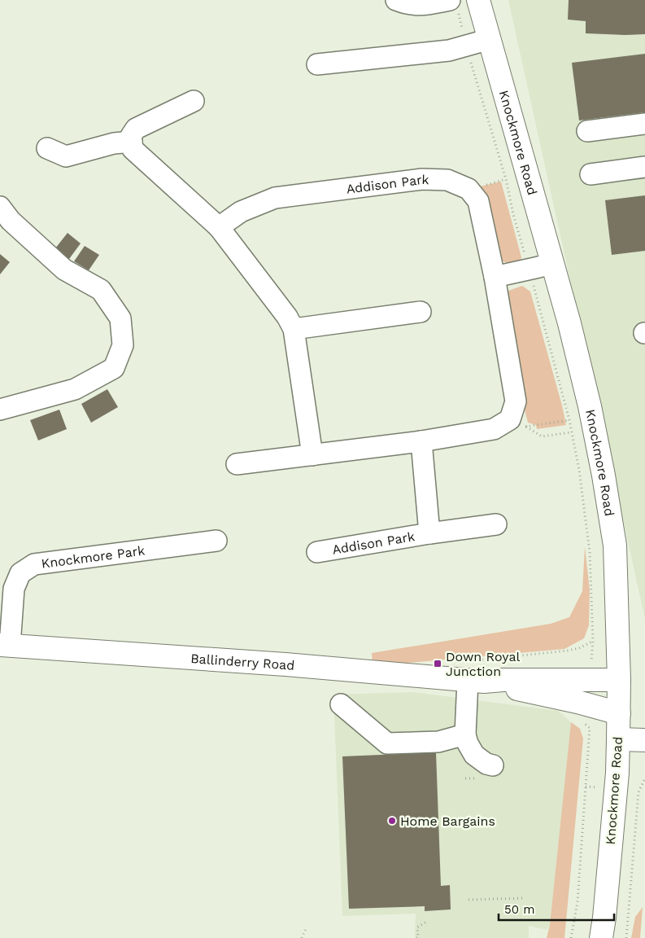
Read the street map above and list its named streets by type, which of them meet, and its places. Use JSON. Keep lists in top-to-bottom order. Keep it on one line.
{"streets":{"main road":["Knockmore Road","Ballinderry Road"],"street":["Addison Park","Knockmore Park"]},"crossings":[["Knockmore Road","Ballinderry Road"],["Knockmore Park","Ballinderry Road"]],"places":{"transit":["Down Royal Junction"],"other":["Home Bargains"]},"scale_bar":"50 m"}
